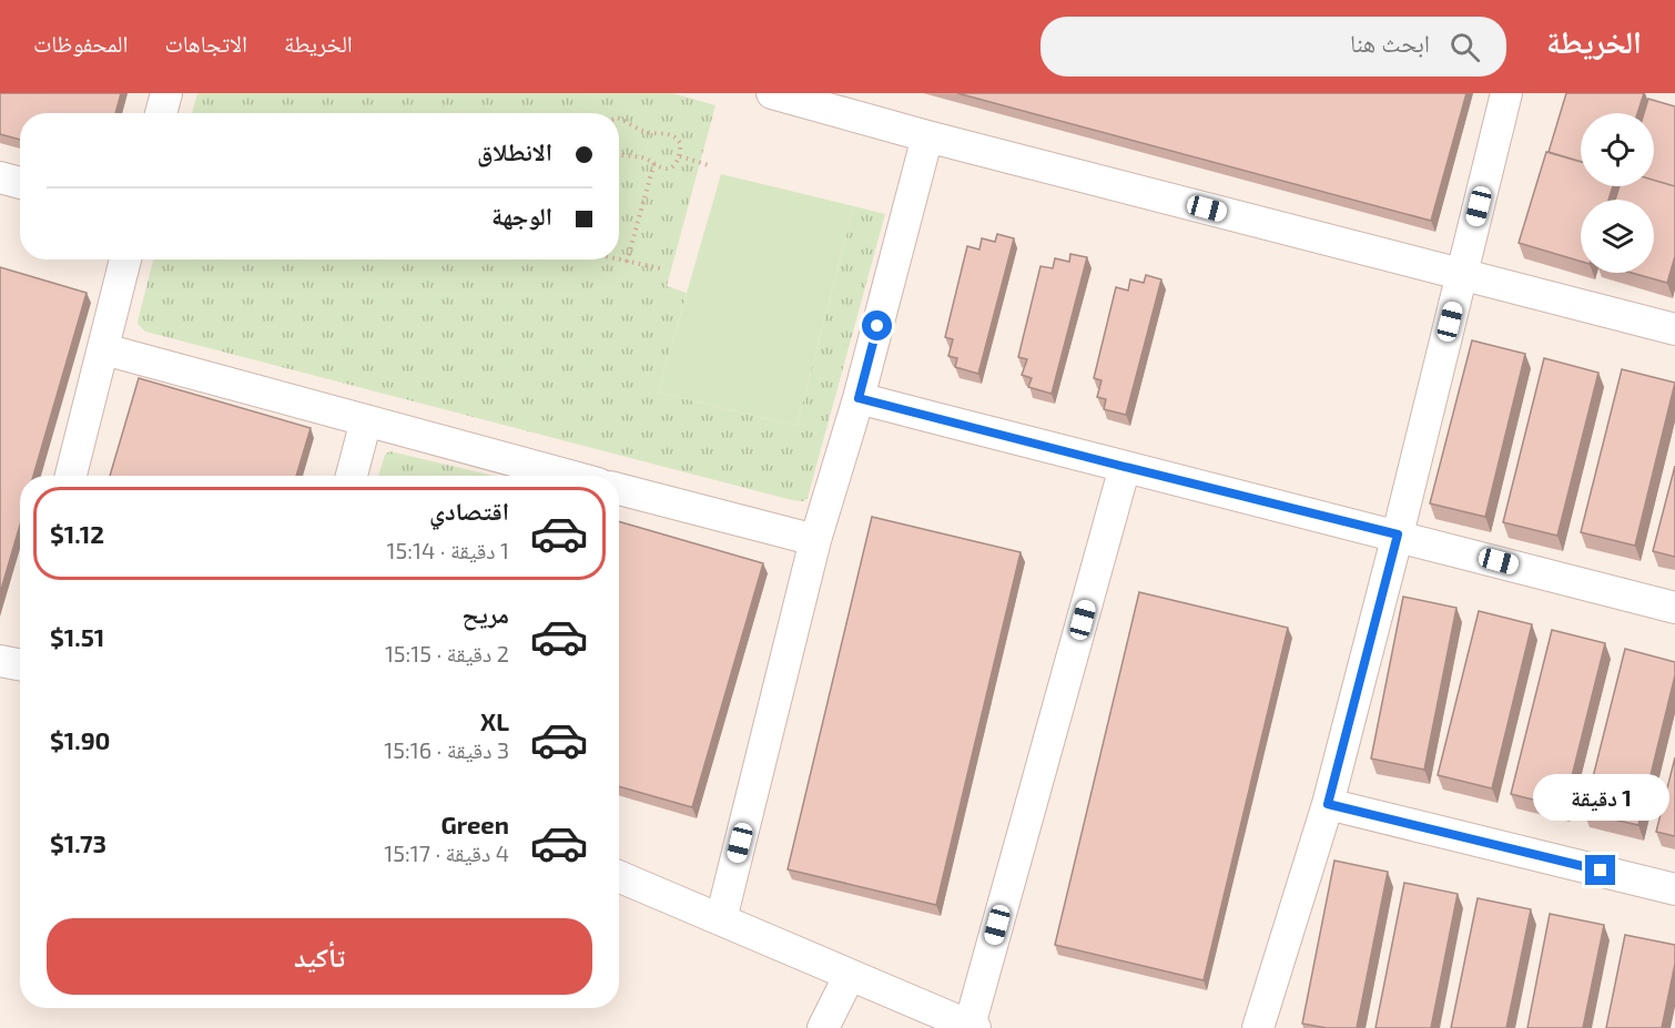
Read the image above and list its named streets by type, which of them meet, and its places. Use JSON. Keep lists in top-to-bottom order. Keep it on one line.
{"page":{"header":"الخريطة","search":"ابحث هنا","nav":["الخريطة","الاتجاهات","المحفوظات"],"banner":["الانطلاق","الوجهة"],"list":[{"name":"اقتصادي","note":"1 دقيقة · 15:14","value":"$1.12"},{"name":"مريح","note":"2 دقيقة · 15:15","value":"$1.51"},{"name":"XL","note":"3 دقيقة · 15:16","value":"$1.90"},{"name":"Green","note":"4 دقيقة · 15:17","value":"$1.73"}],"bubble":"1 دقيقة","buttons":"تأكيد"}}
